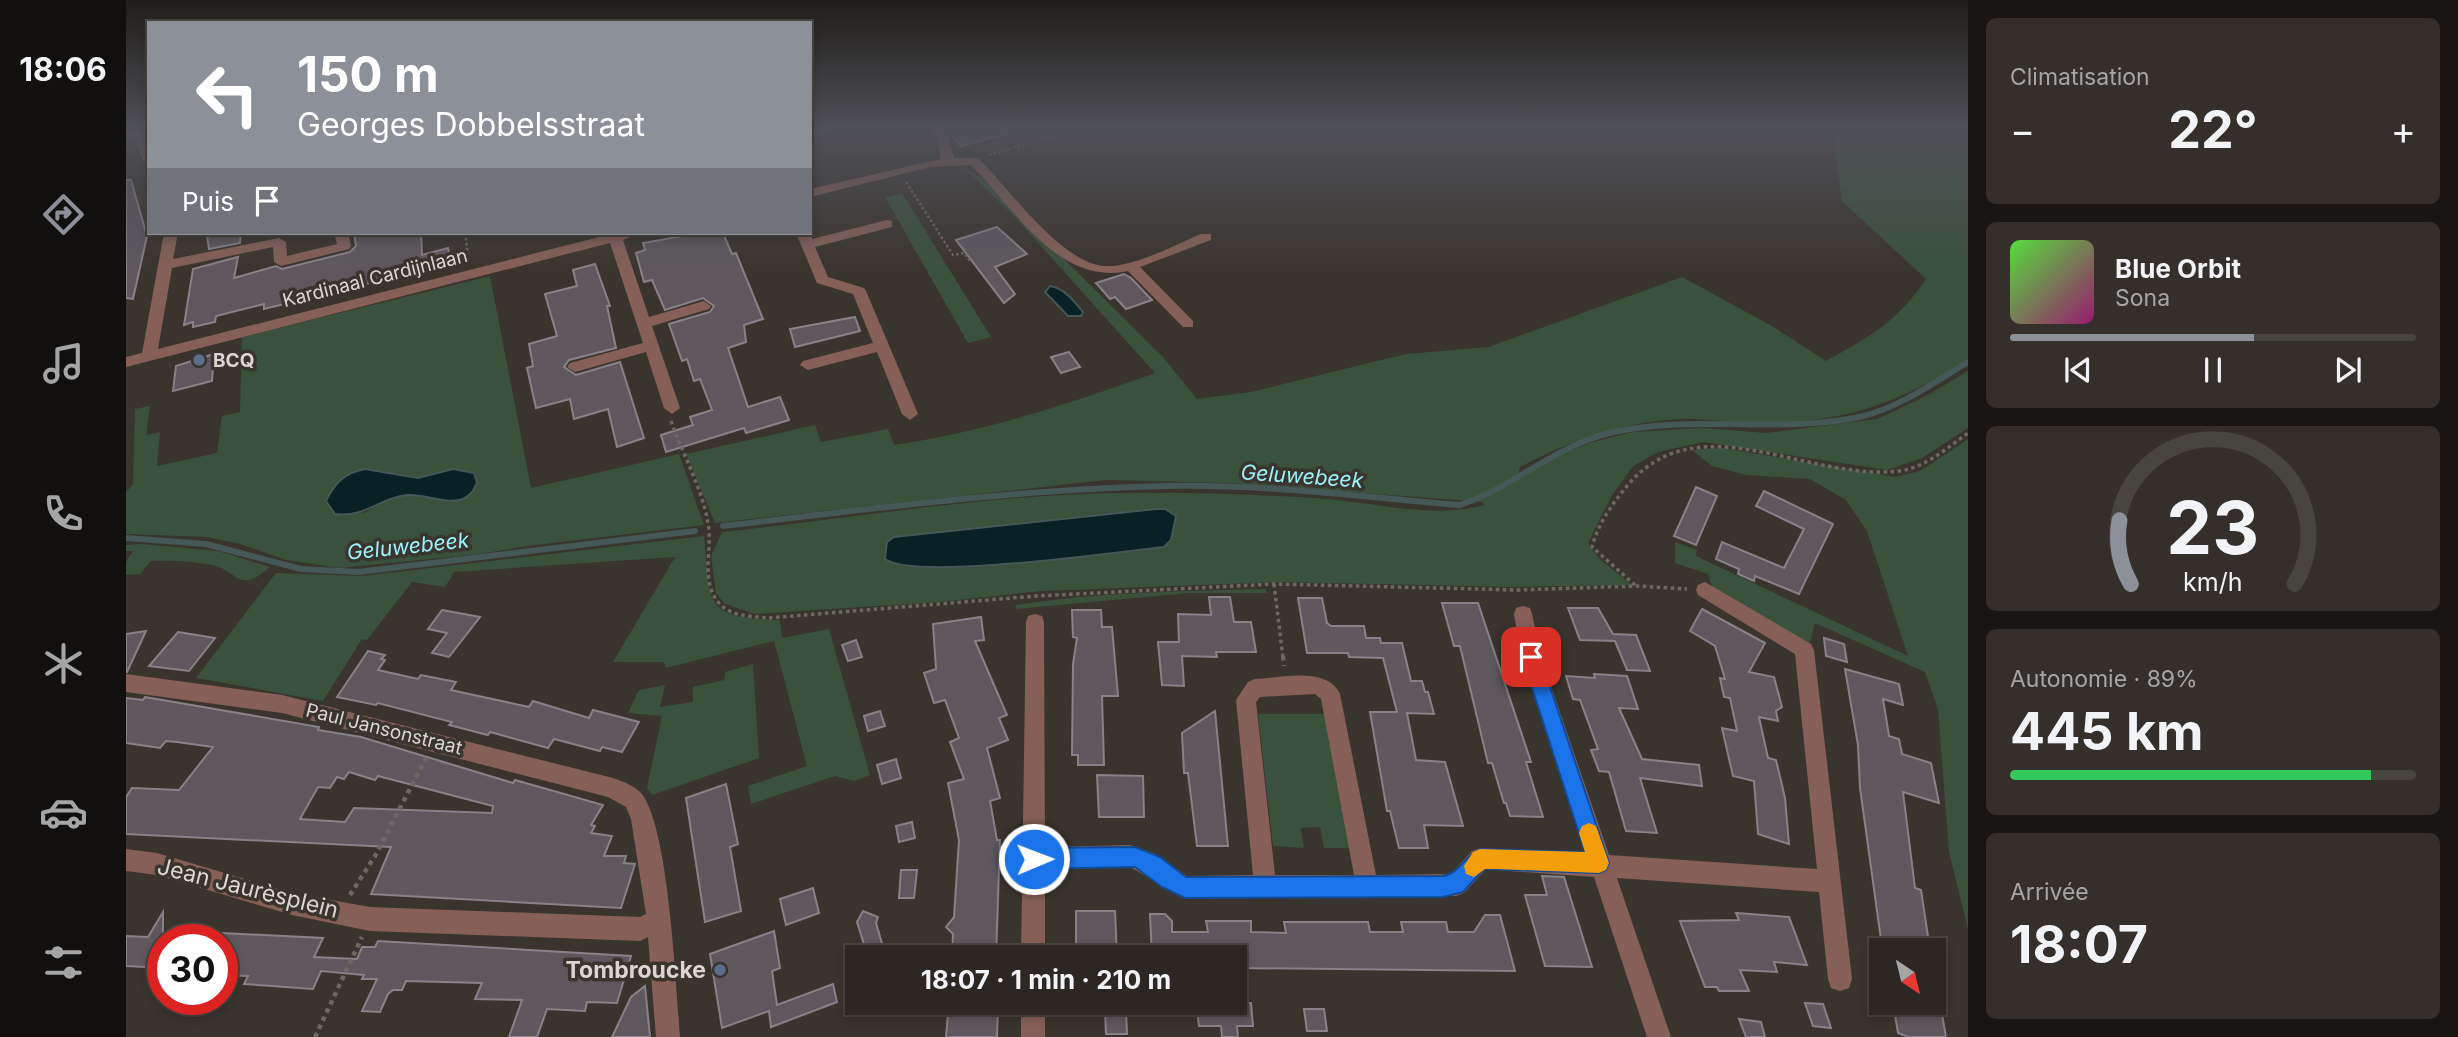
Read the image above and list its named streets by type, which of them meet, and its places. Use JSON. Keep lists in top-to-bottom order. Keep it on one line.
{"streets":{"street":["Kardinaal Cardijnlaan","Paul Jansonstraat","Jean Jaurèsplein"]},"crossings":[["Paul Jansonstraat","Jean Jaurèsplein"]],"water":["Geluwebeek"],"places":["BCQ","Tombroucke"],"north":"bottom right","page":{"tabs":"18:06","tile":["Climatisation",["Autonomie · 89%","445 km"],["Arrivée","18:07"]],"turn":["150 m","Georges Dobbelsstraat"],"heat":["−","22°","+"],"then":"Puis","song":["Blue Orbit","Sona"],"limit":"30","trip":"18:07 · 1 min · 210 m","gauge":["23","km/h"]}}
